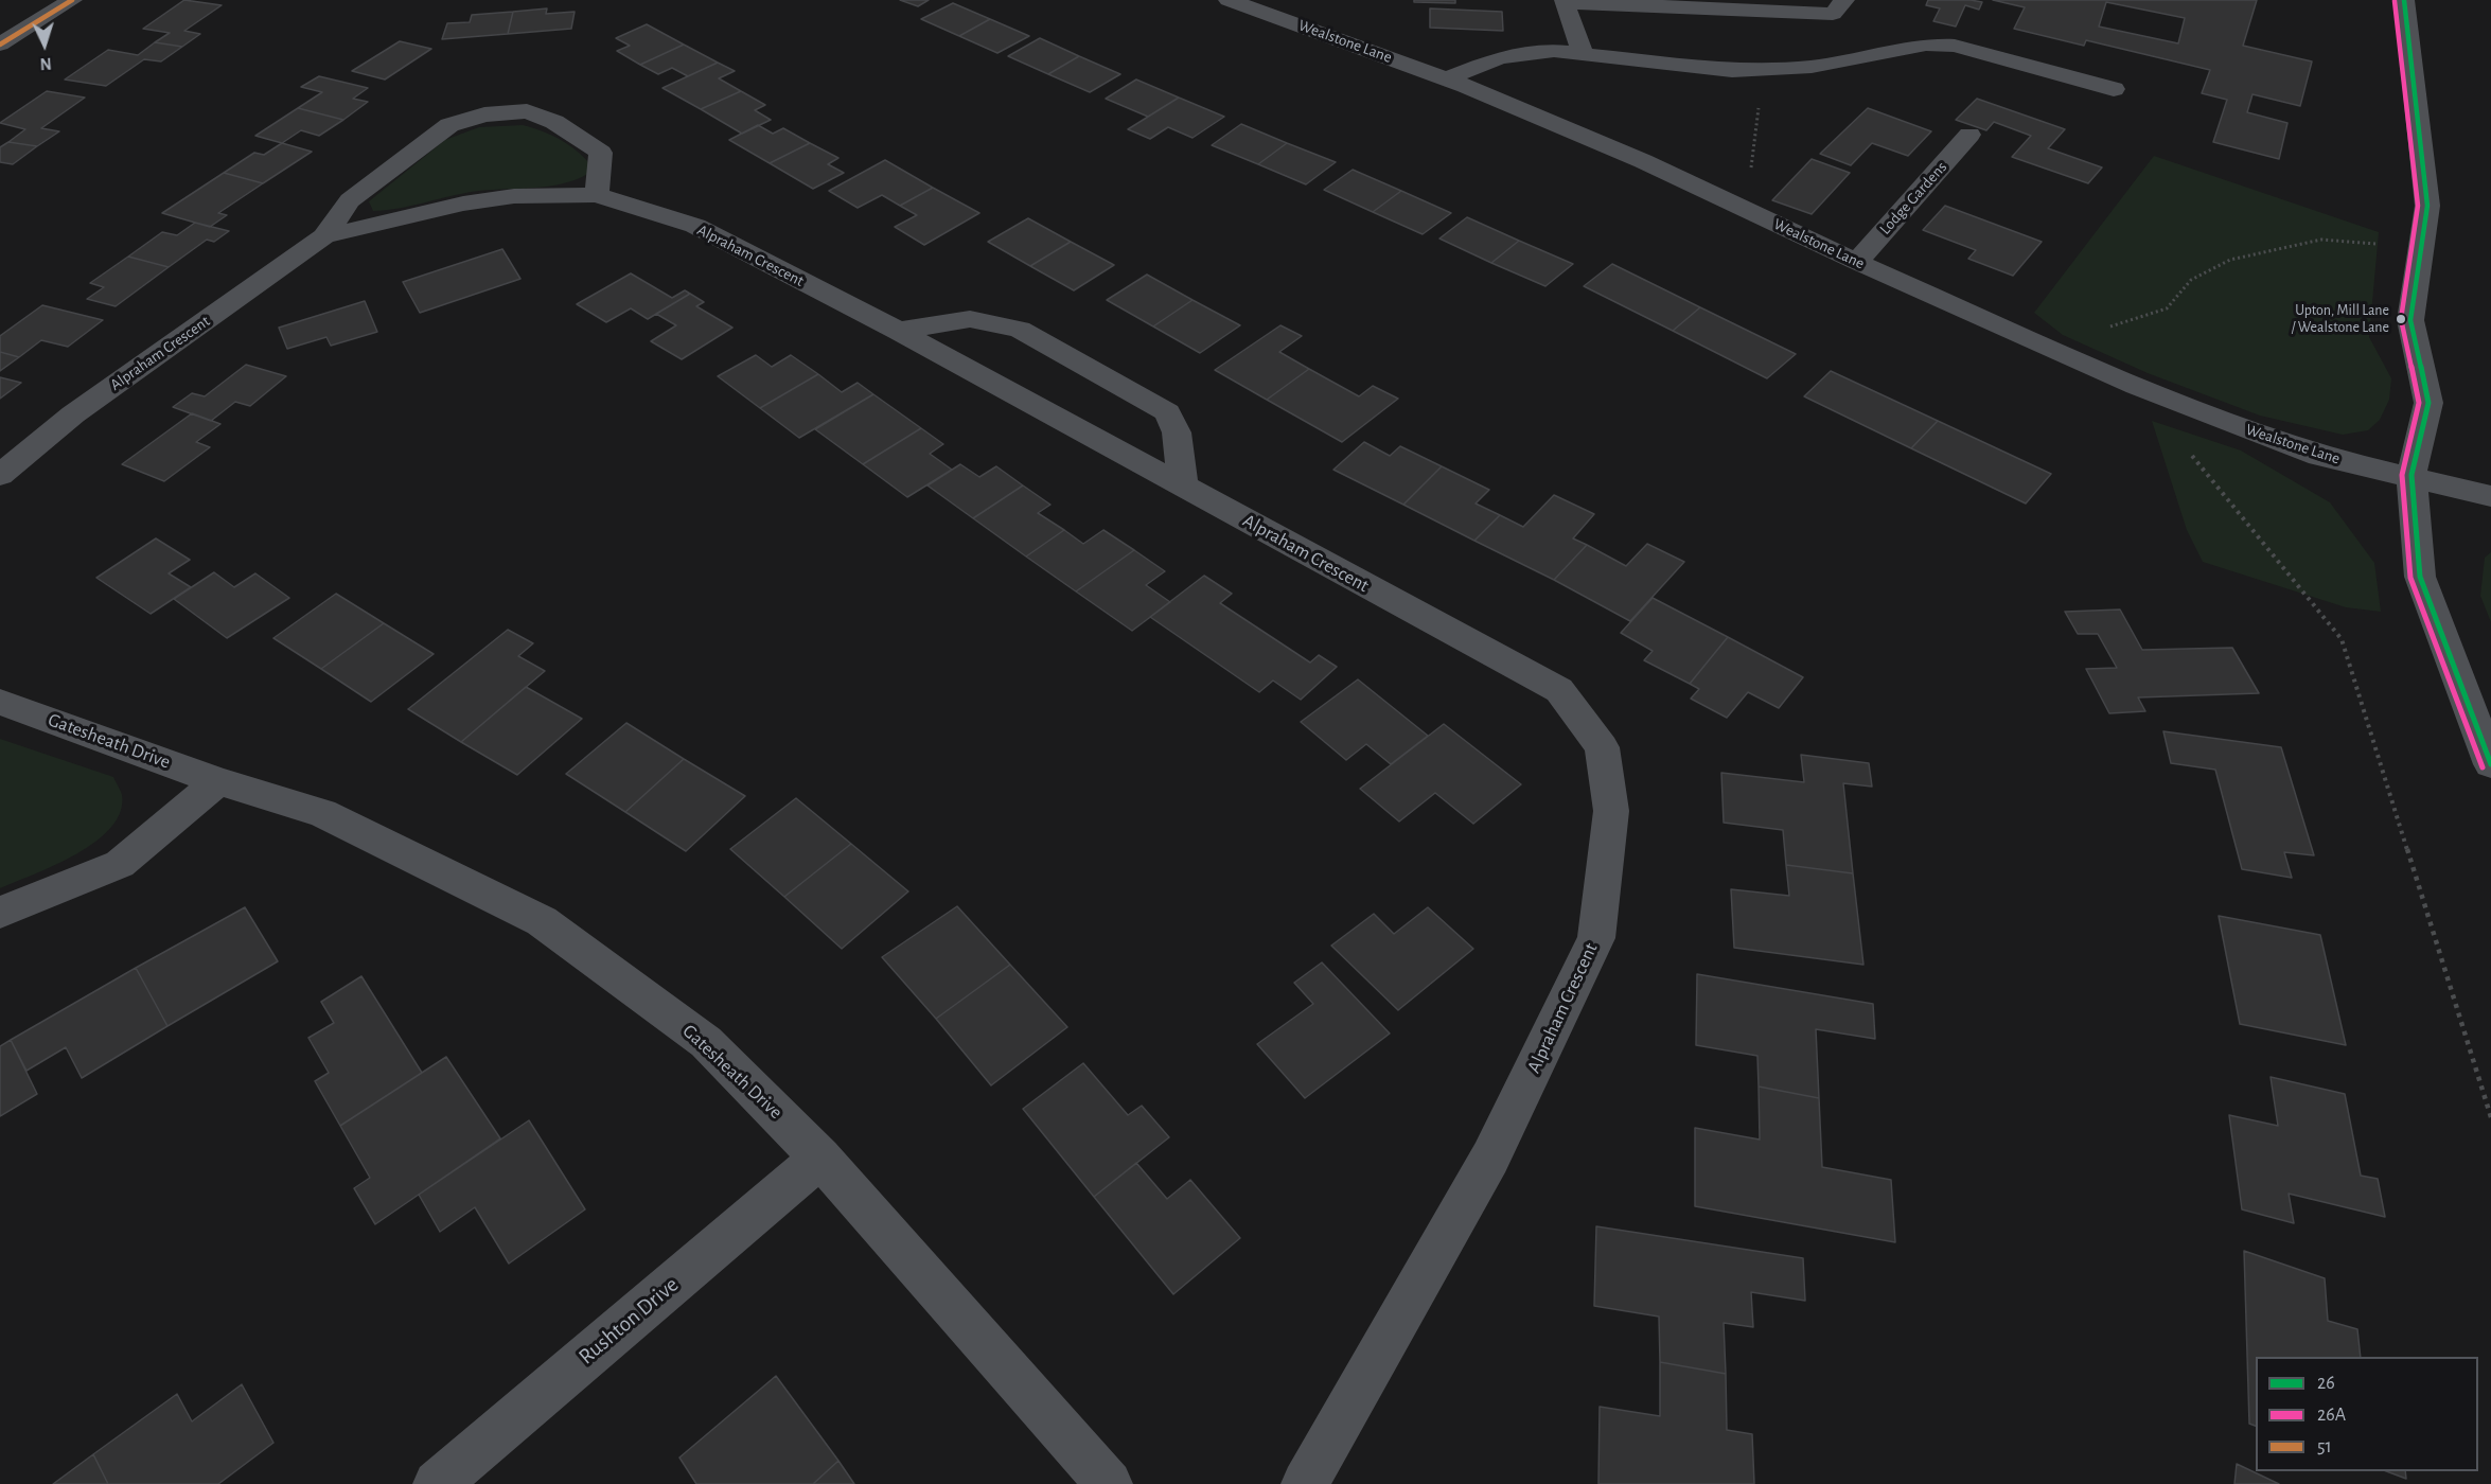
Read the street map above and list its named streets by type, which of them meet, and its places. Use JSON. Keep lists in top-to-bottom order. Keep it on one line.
{"streets":{"street":["Wealstone Lane","Lodge Gardens","Alpraham Crescent","Gatesheath Drive","Rushton Drive"]},"crossings":[["Wealstone Lane","Lodge Gardens"],["Gatesheath Drive","Rushton Drive"]],"places":["Upton, Mill Lane / Wealstone Lane"],"lines":["transit line 26","transit line 51","transit line 26A"],"legend":["26","26A","51"],"north":"bottom"}
